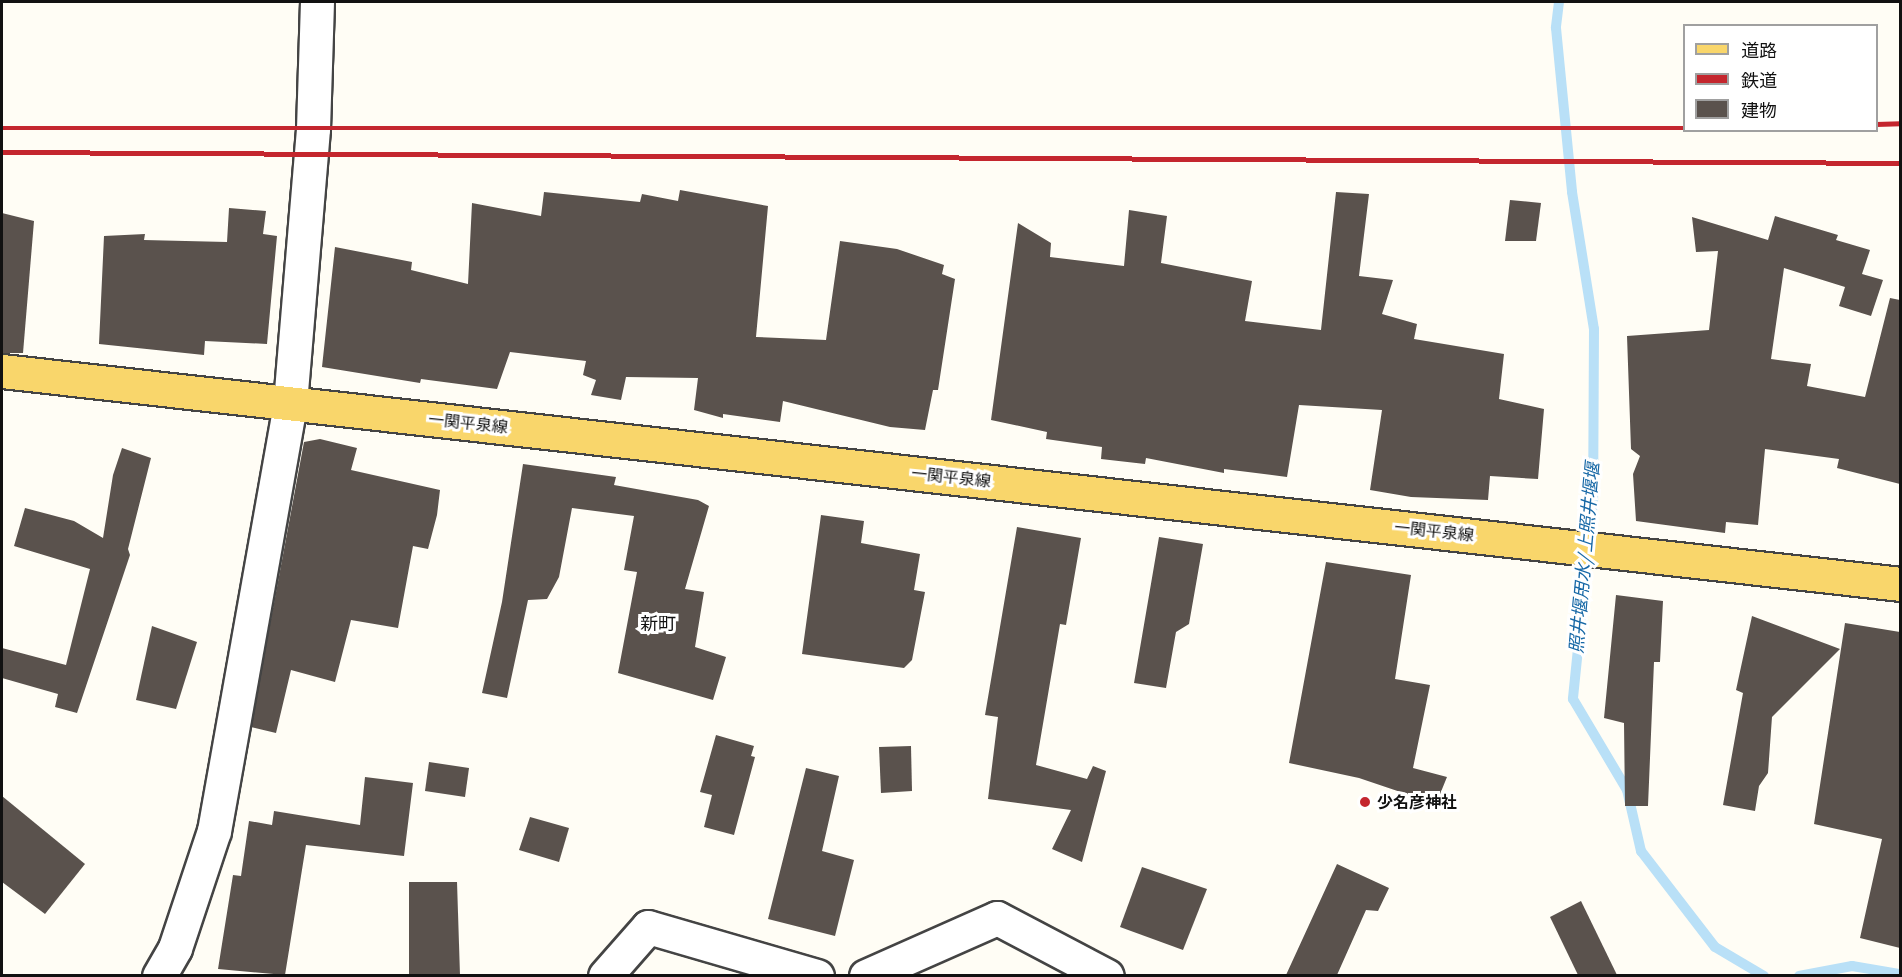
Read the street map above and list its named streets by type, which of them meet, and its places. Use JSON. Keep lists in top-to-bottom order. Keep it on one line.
{"streets":{"main road":["一関平泉線"]},"districts":["新町"],"water":["照井堰用水/上照井堰堰"],"places":["少名彦神社"],"legend":["道路","鉄道","建物"]}
